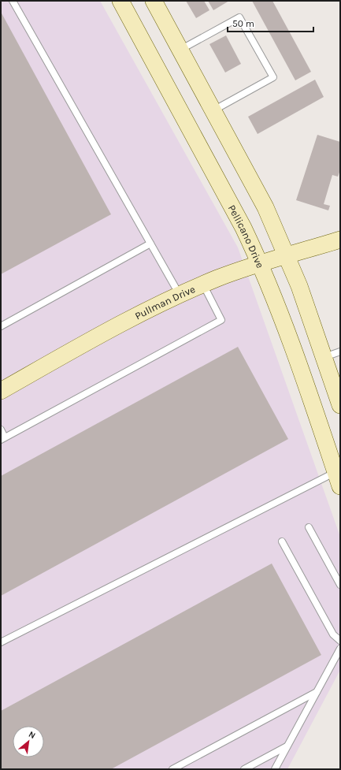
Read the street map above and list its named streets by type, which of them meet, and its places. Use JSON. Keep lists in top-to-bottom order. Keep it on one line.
{"streets":{"main road":["Pellicano Drive","Pullman Drive"]},"crossings":[["Pellicano Drive","Pullman Drive"]],"scale_bar":"50 m","north":"top right"}
